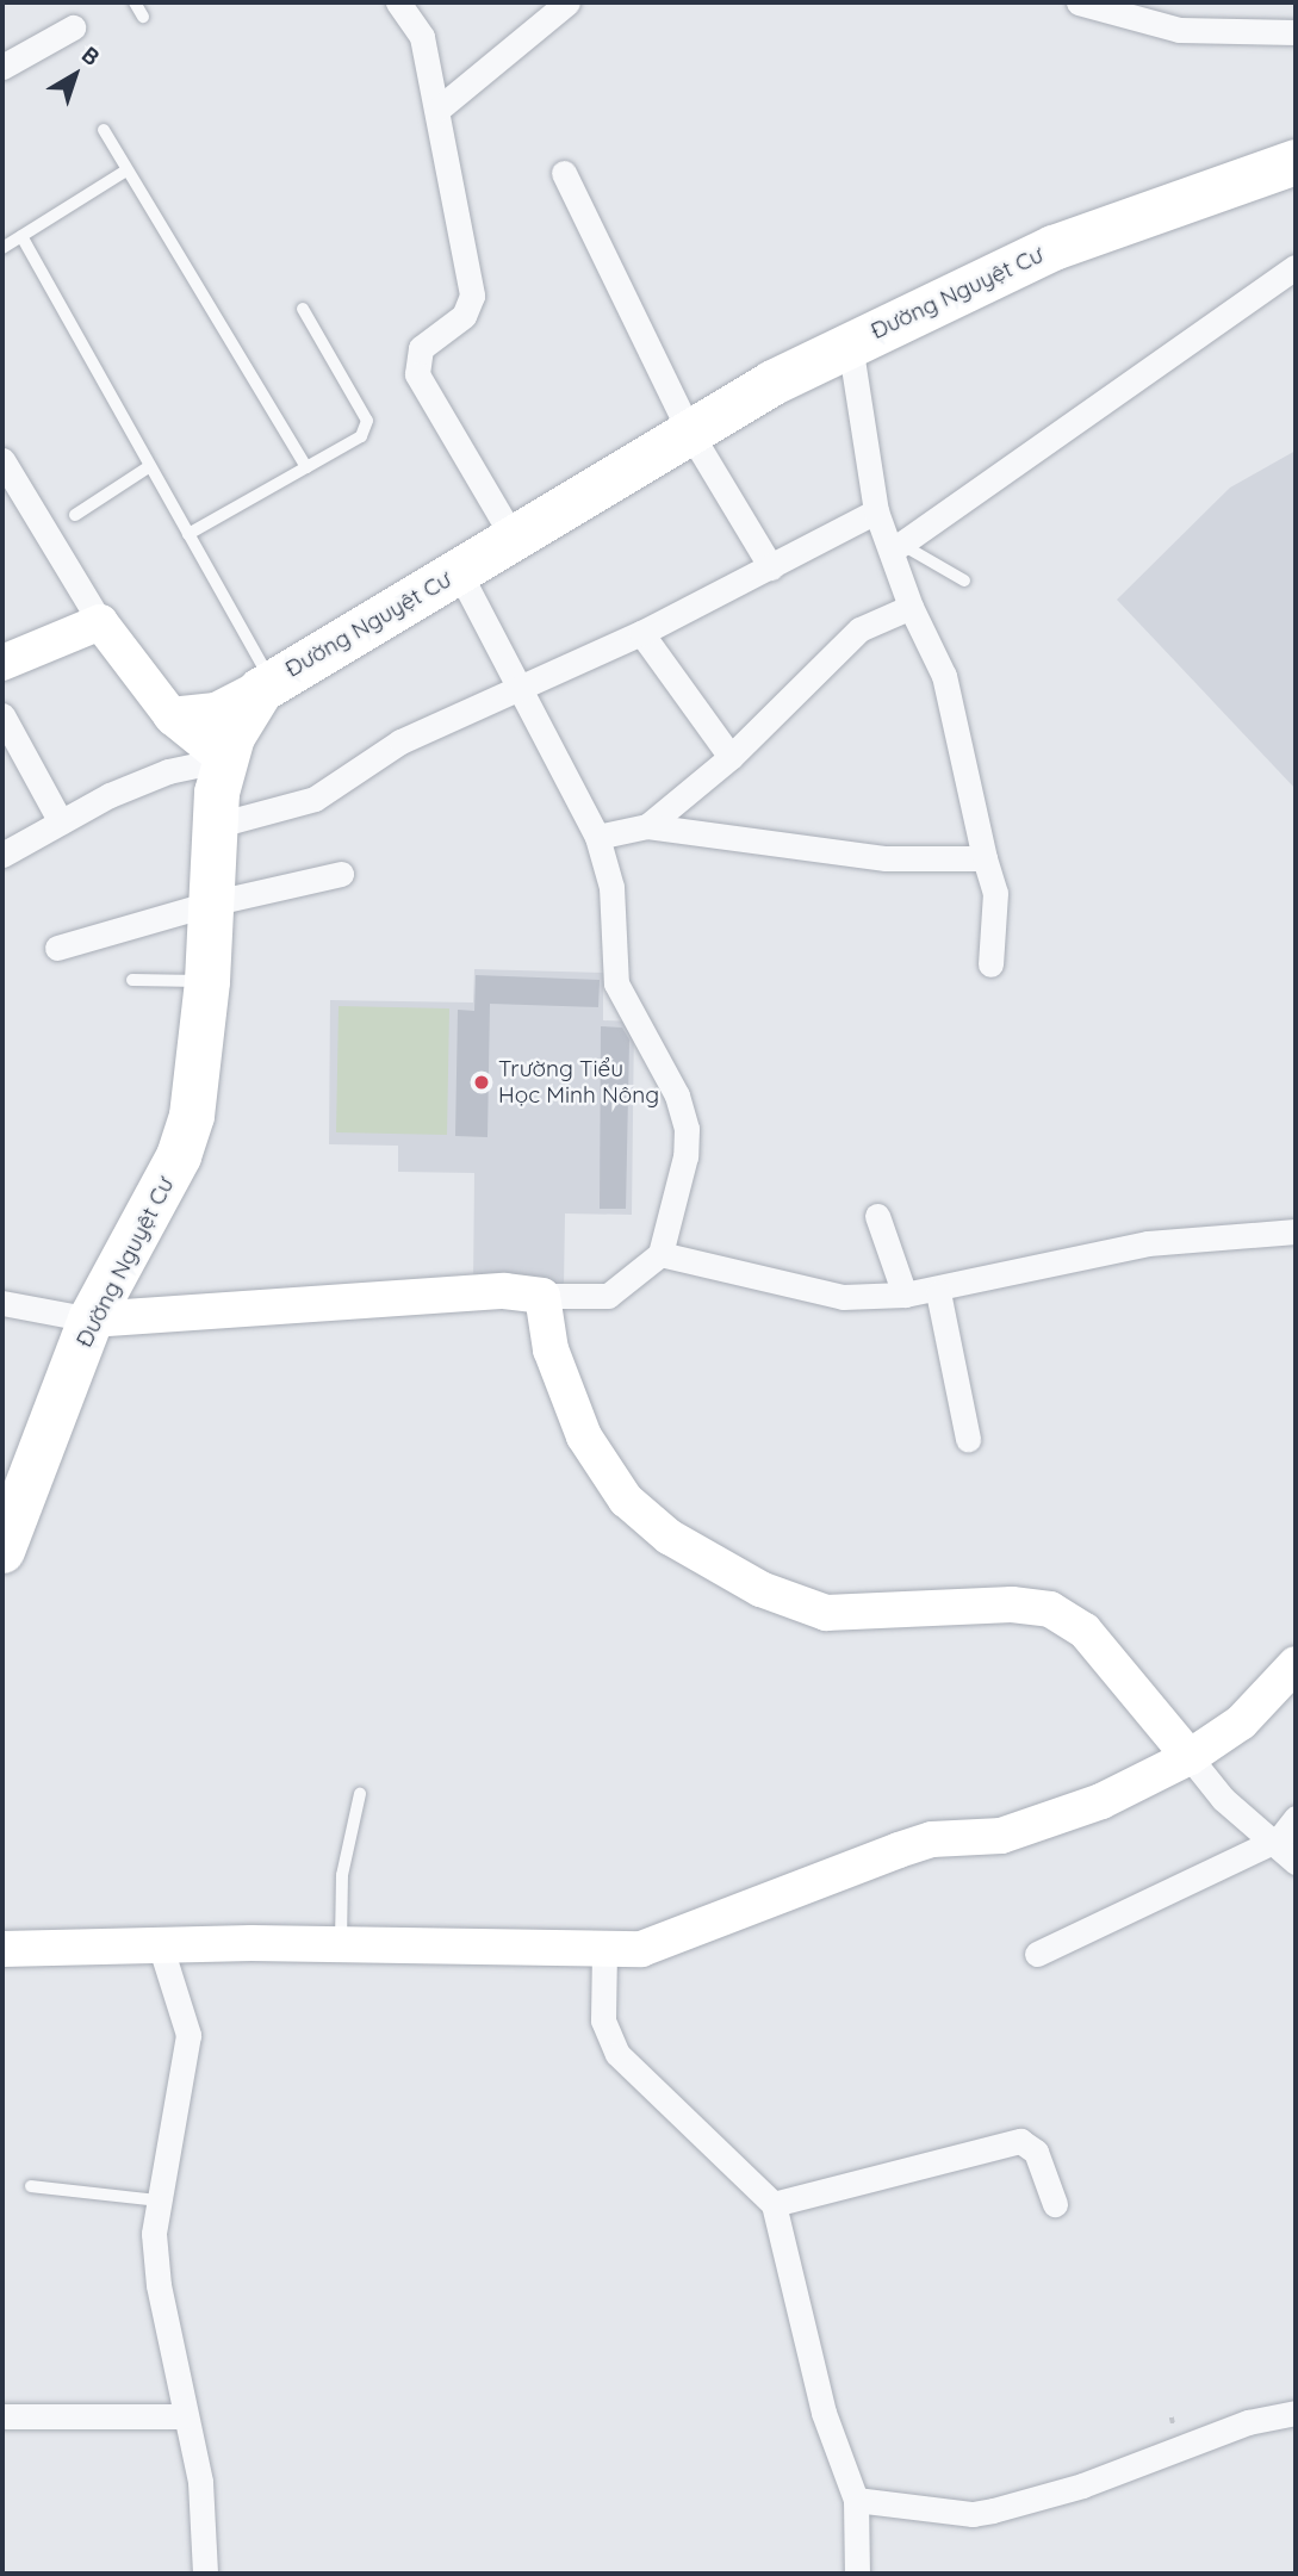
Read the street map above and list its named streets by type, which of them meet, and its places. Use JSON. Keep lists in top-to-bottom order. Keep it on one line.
{"streets":{"highway":["Đường Nguyệt Cư"]},"places":["Trường Tiểu Học Minh Nông"],"north":"top right"}
